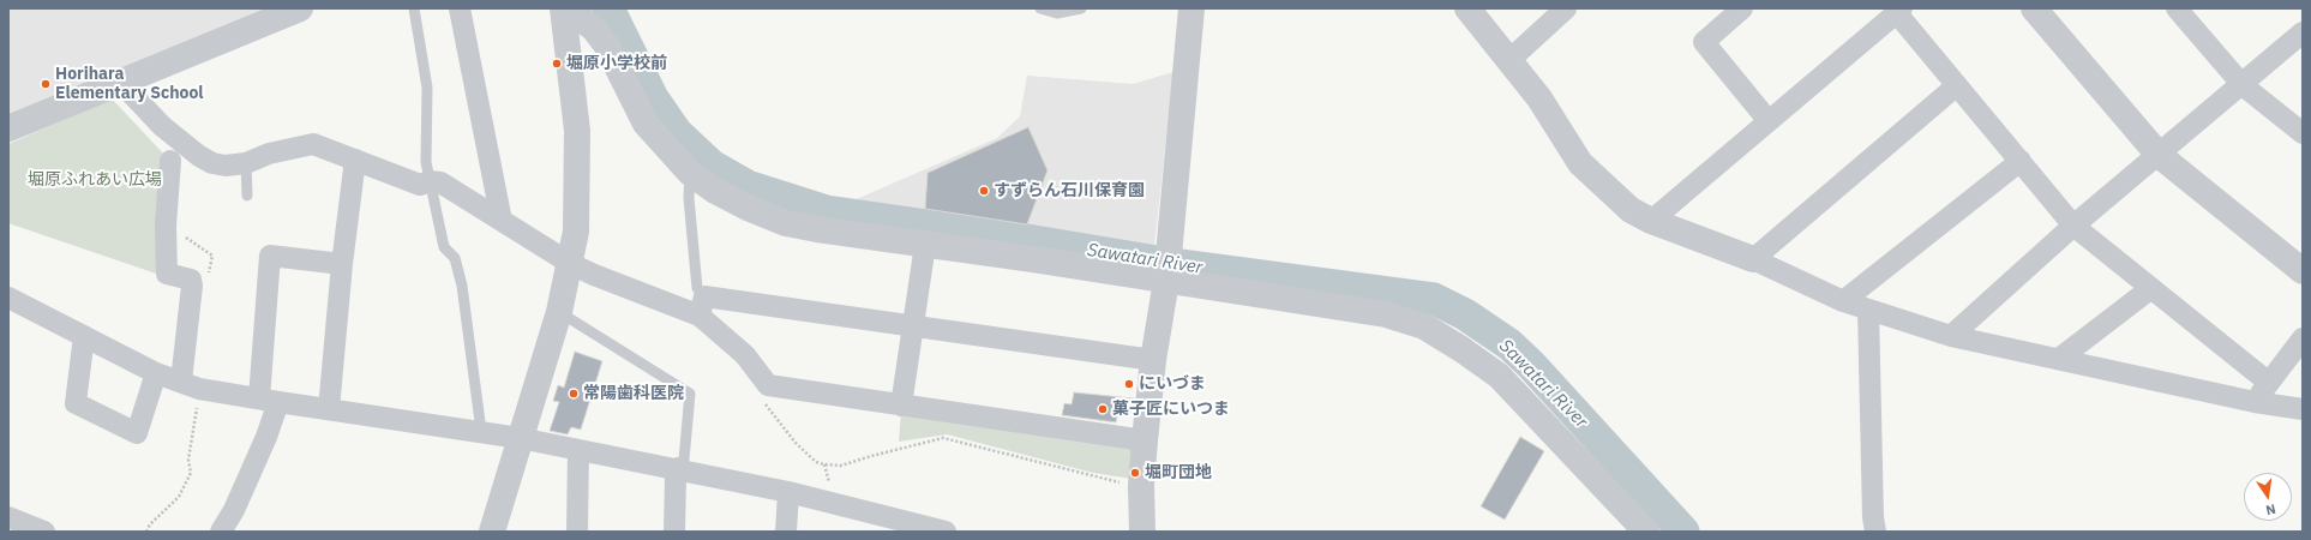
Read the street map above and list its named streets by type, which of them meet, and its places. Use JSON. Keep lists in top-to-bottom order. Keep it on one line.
{"water":["Sawatari River"],"parks":["堀原ふれあい広場"],"places":["堀原小学校前","Horihara Elementary School","すずらん石川保育園","にいづま","常陽歯科医院","菓子匠にいつま","堀町団地"],"north":"bottom"}
